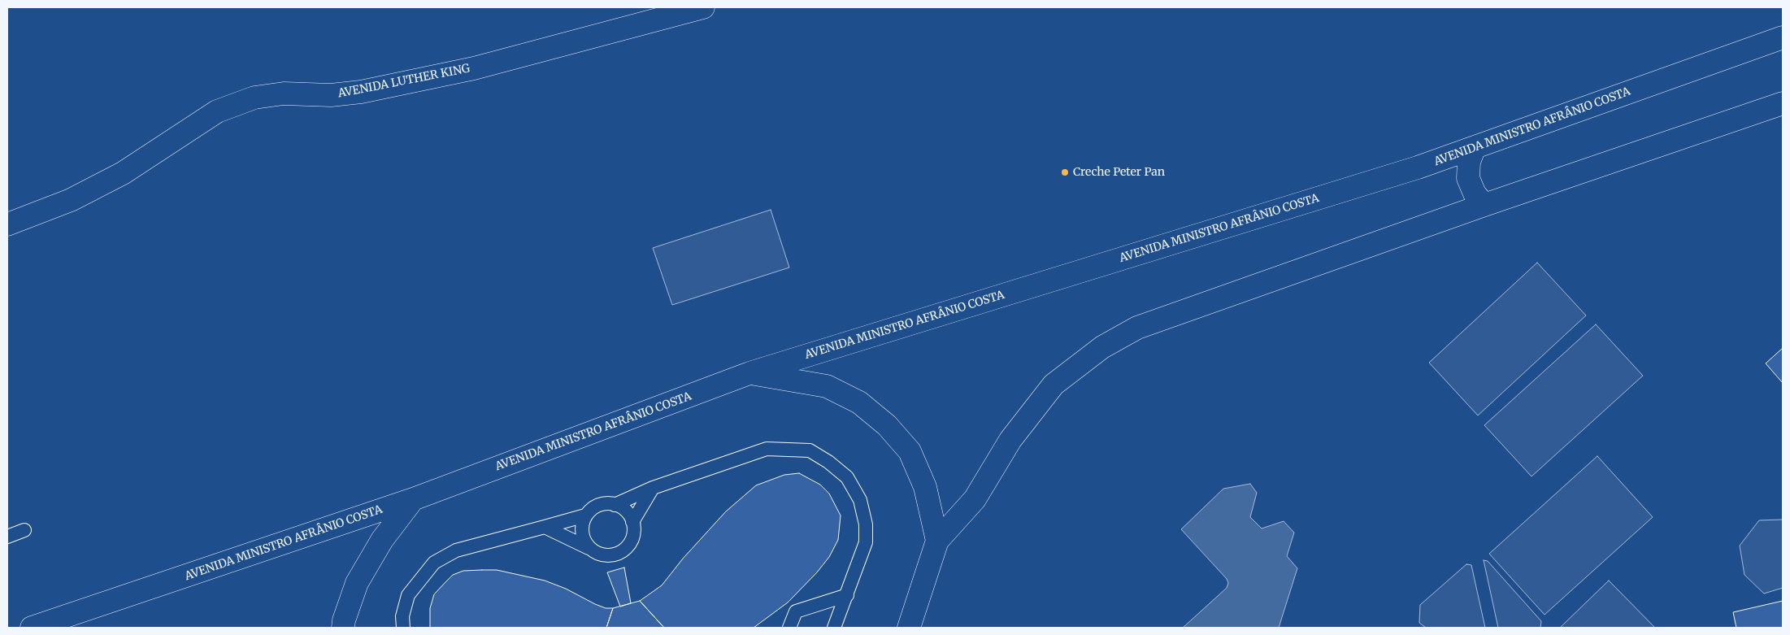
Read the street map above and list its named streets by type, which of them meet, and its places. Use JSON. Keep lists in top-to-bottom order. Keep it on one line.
{"streets":{"street":["AVENIDA LUTHER KING","AVENIDA MINISTRO AFRÂNIO COSTA"]},"places":["Creche Peter Pan"]}
